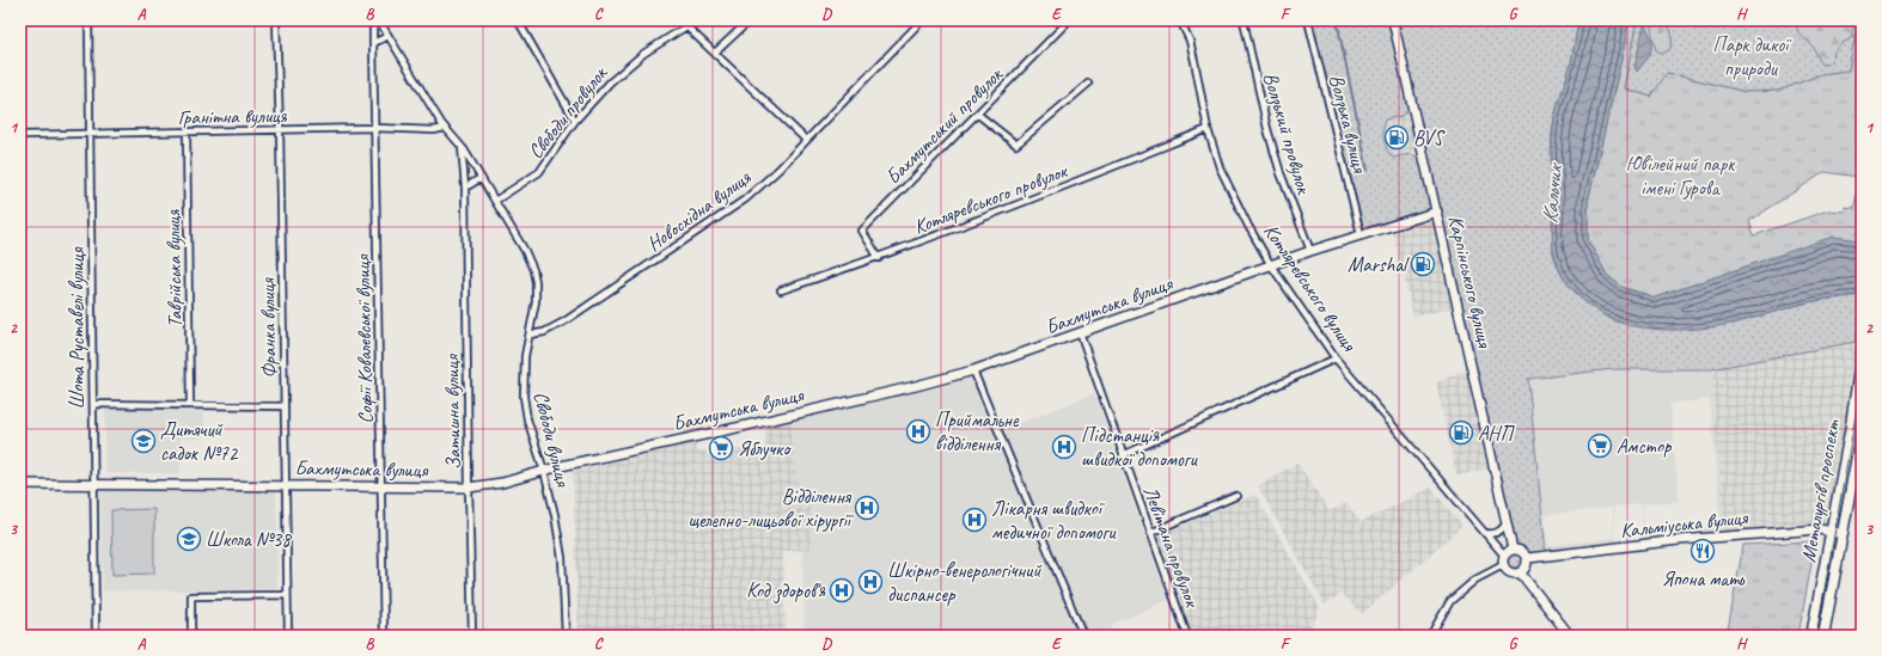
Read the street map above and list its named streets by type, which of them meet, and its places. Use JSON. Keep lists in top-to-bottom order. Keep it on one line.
{"streets":{"main road":["Металургів проспект"],"street":["Свободи провулок","Гранітна вулиця","Волзька вулиця","Бахмутський провулок","Волзький провулок","Котляревського провулок","Новосхідна вулиця","Таврійська вулиця","Карпінського вулиця","Котляревського вулиця","Бахмутська вулиця","Шота Руставелі вулиця","Франка вулиця","Софії Ковалевської вулиця","Затишна вулиця","Свободи вулиця","Кальміуська вулиця","Левітана провулок"]},"crossings":[["Свободи провулок","Свободи вулиця"],["Гранітна вулиця","Таврійська вулиця"],["Гранітна вулиця","Шота Руставелі вулиця"],["Гранітна вулиця","Франка вулиця"],["Гранітна вулиця","Софії Ковалевської вулиця"],["Волзька вулиця","Бахмутська вулиця"],["Бахмутський провулок","Котляревського провулок"],["Волзький провулок","Бахмутська вулиця"],["Котляревського провулок","Котляревського вулиця"],["Новосхідна вулиця","Свободи вулиця"],["Карпінського вулиця","Котляревського вулиця"],["Карпінського вулиця","Бахмутська вулиця"],["Карпінського вулиця","Кальміуська вулиця"],["Котляревського вулиця","Бахмутська вулиця"],["Котляревського вулиця","Кальміуська вулиця"],["Бахмутська вулиця","Шота Руставелі вулиця"],["Бахмутська вулиця","Франка вулиця"],["Бахмутська вулиця","Софії Ковалевської вулиця"],["Бахмутська вулиця","Затишна вулиця"],["Бахмутська вулиця","Свободи вулиця"],["Бахмутська вулиця","Левітана провулок"],["Металургів проспект","Кальміуська вулиця"]],"water":["Кальчик"],"parks":["Парк дикої природи","Ювілейний парк імені Гурова"],"places":{"fuel station":["BVS","Marshal","АНП"],"hospital":["Приймальне відділення","Підстанція швидкої допомоги","Відділення щелепно-лицьової хірургії","Лікарня швидкої медичної допомоги","Шкірно-венерологічний диспансер","Код здоров'я"],"school or university":["Дитячий садок №72","Школа №38"],"supermarket":["Амстор","Яблучко"],"restaurant":["Япона мать"]},"grid":{"columns":["A","B","C","D","E","F","G","H"],"rows":["1","2","3"]}}
